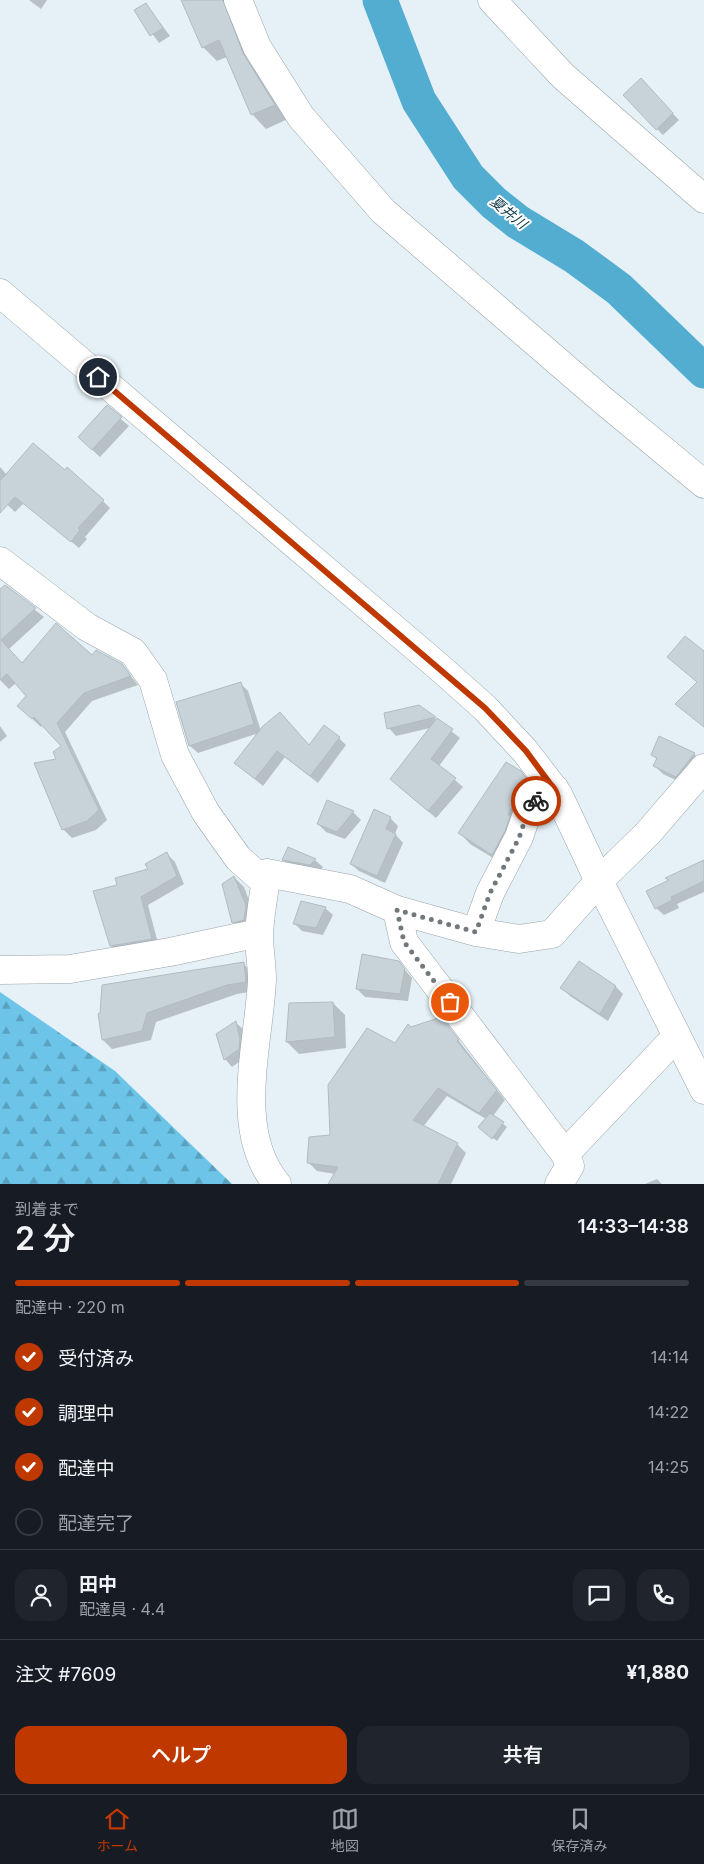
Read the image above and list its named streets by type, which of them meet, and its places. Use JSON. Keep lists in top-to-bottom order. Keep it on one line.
{"water":["夏井川"],"page":{"heading":["2 分","到着まで","14:33–14:38"],"panel":["田中","配達員 · 4.4","注文 #7609","¥1,880"],"bar":"配達中 · 220 m","list":[["受付済み","14:14"],["調理中","14:22"],["配達中","14:25"],"配達完了"],"buttons":["ヘルプ","共有"],"tabs":["ホーム","地図","保存済み"]}}
